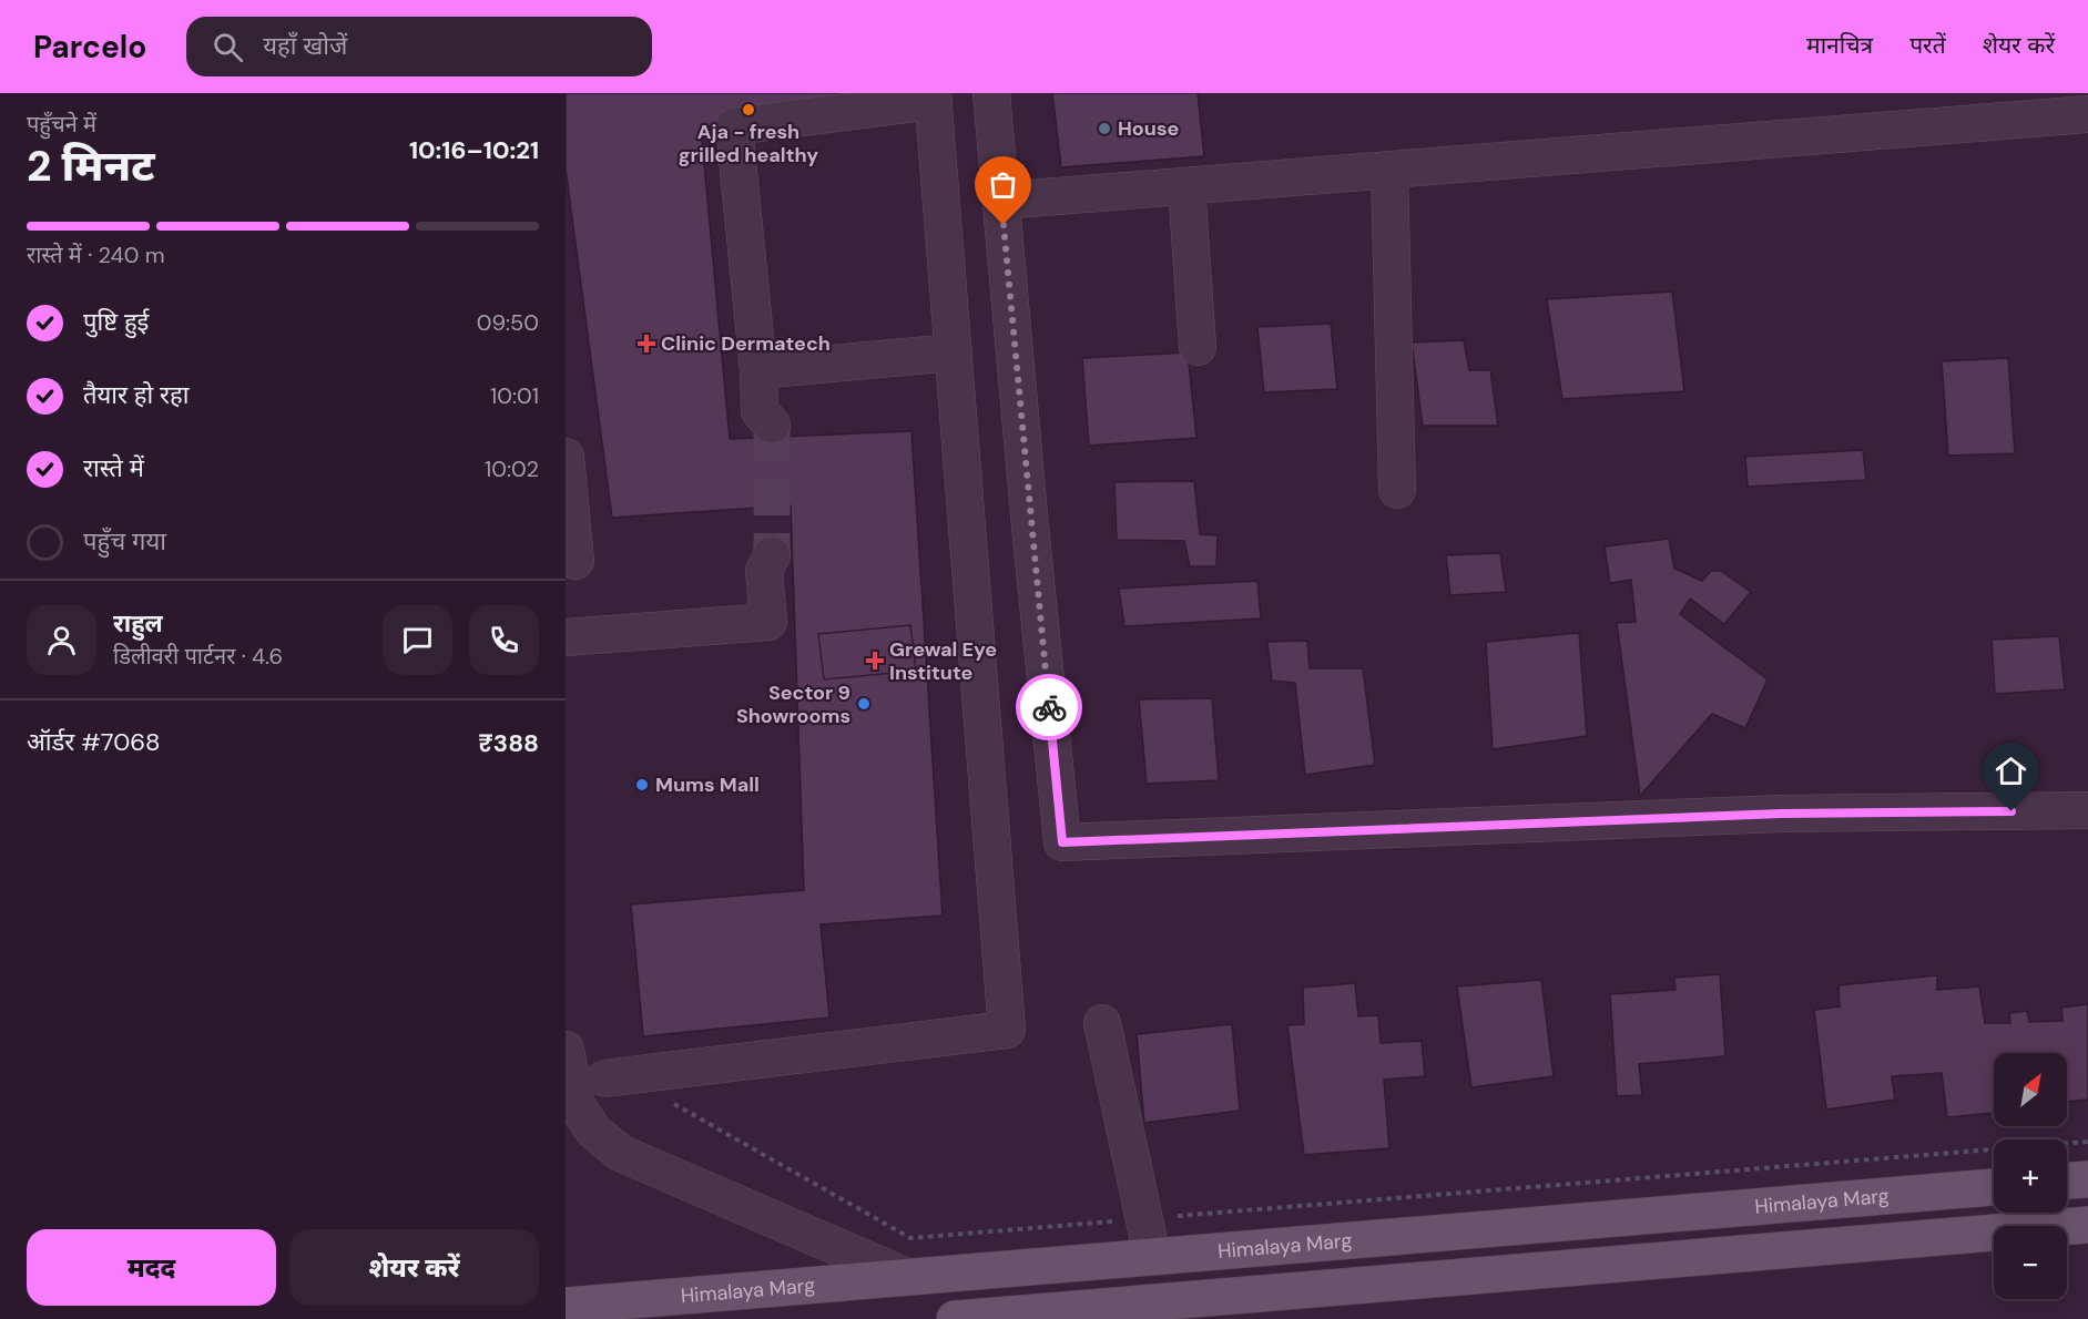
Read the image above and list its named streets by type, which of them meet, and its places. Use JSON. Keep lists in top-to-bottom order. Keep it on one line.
{"streets":{"main road":["Himalaya Marg"]},"places":{"other":["Aja - fresh grilled healthy","House","Sector 9 Showrooms","Mums Mall"],"health":["Clinic Dermatech","Grewal Eye Institute"]},"north":"top right","page":{"header":"Parcelo","search":"यहाँ खोजें","nav":["मानचित्र","परतें","शेयर करें"],"heading":["2 मिनट","पहुँचने में","10:16–10:21"],"panel":["राहुल","डिलीवरी पार्टनर · 4.6","ऑर्डर #7068","₹388"],"bar":"रास्ते में · 240 m","list":[["पुष्टि हुई","09:50"],["तैयार हो रहा","10:01"],["रास्ते में","10:02"],"पहुँच गया"],"map_buttons":["+","−"],"buttons":["मदद","शेयर करें"]}}
